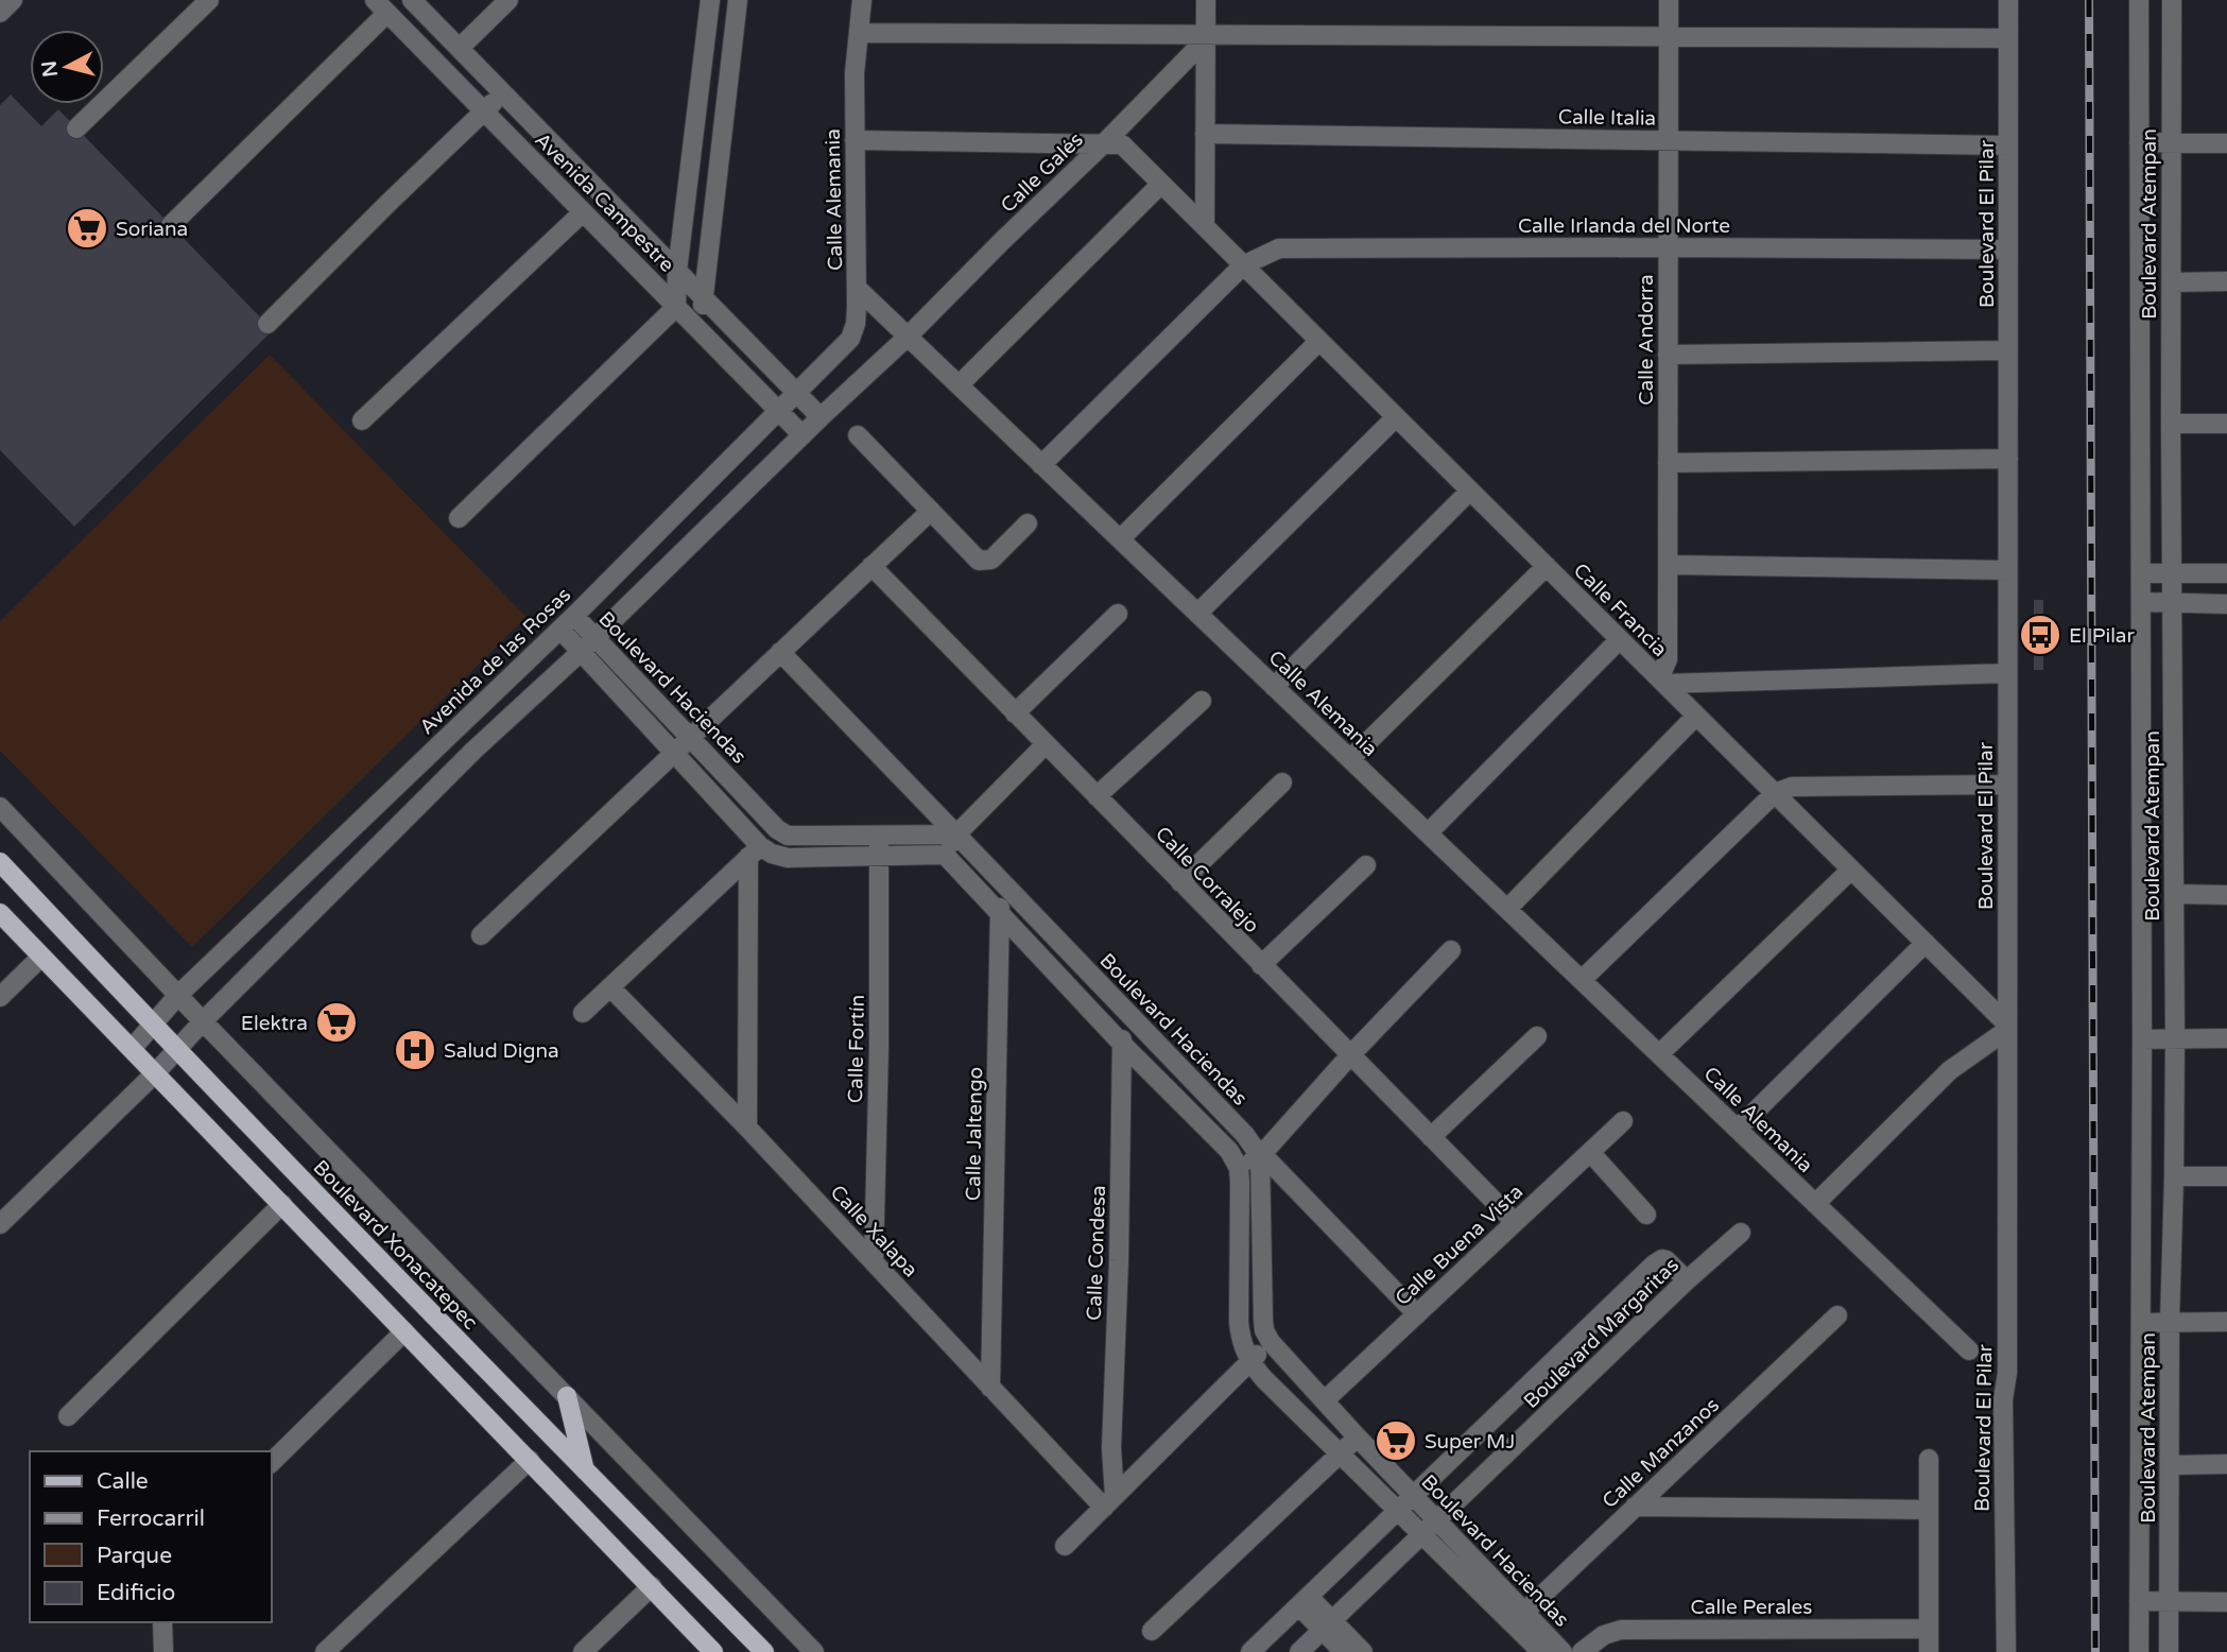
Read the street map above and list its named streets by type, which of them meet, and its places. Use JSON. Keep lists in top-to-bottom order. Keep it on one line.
{"streets":{"main road":["Boulevard Xonacatepec"],"street":["Calle Italia","Calle Galés","Calle Alemania","Avenida Campestre","Boulevard El Pilar","Boulevard Atempan","Calle Irlanda del Norte","Calle Andorra","Calle Francia","Avenida de las Rosas","Boulevard Haciendas","Calle Corralejo","Calle Fortín","Calle Jaltengo","Calle Xalapa","Calle Buena Vista","Calle Condesa","Boulevard Margaritas","Calle Manzanos","Calle Perales"]},"crossings":[["Calle Italia","Boulevard El Pilar"],["Calle Italia","Calle Andorra"],["Calle Galés","Calle Alemania"],["Calle Galés","Calle Francia"],["Calle Alemania","Calle Irlanda del Norte"],["Calle Alemania","Avenida de las Rosas"],["Avenida Campestre","Avenida de las Rosas"],["Boulevard El Pilar","Calle Irlanda del Norte"],["Boulevard El Pilar","Calle Francia"],["Calle Irlanda del Norte","Calle Andorra"],["Calle Irlanda del Norte","Calle Francia"],["Calle Andorra","Calle Francia"],["Avenida de las Rosas","Boulevard Haciendas"],["Avenida de las Rosas","Boulevard Xonacatepec"],["Boulevard Haciendas","Calle Fortín"],["Boulevard Haciendas","Calle Jaltengo"],["Boulevard Haciendas","Calle Buena Vista"],["Boulevard Haciendas","Calle Condesa"],["Boulevard Haciendas","Boulevard Margaritas"],["Boulevard Haciendas","Calle Manzanos"],["Calle Corralejo","Calle Buena Vista"],["Calle Fortín","Calle Xalapa"],["Calle Jaltengo","Calle Xalapa"],["Calle Xalapa","Calle Condesa"]],"places":{"supermarket":["Soriana","Elektra","Super MJ"],"bus stop":["El Pilar"],"hospital":["Salud Digna"]},"legend":["Calle","Ferrocarril","Parque","Edificio"],"north":"left"}
